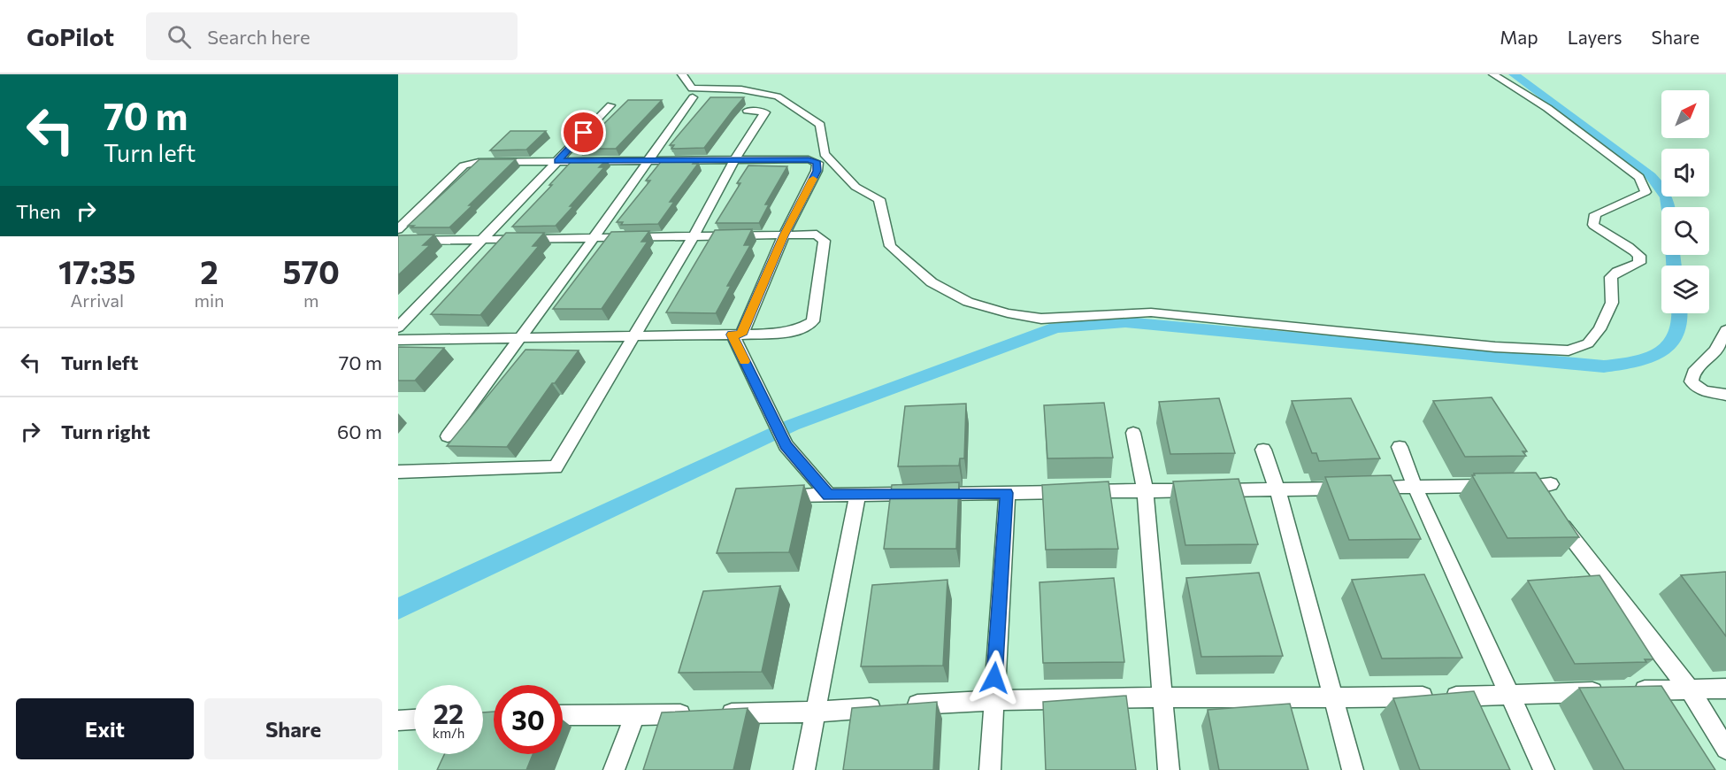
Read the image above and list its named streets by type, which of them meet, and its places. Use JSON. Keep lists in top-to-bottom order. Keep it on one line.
{"north":"top right","page":{"header":"GoPilot","search":"Search here","nav":["Map","Layers","Share"],"turn":["70 m","Turn left"],"then":"Then","eta":["17:35","Arrival","2","min","570","m"],"list":[{"name":"Turn left","value":"70 m"},{"name":"Turn right","value":"60 m"}],"speed":"22 km/h","limit":"30","buttons":["Exit","Share"]}}
